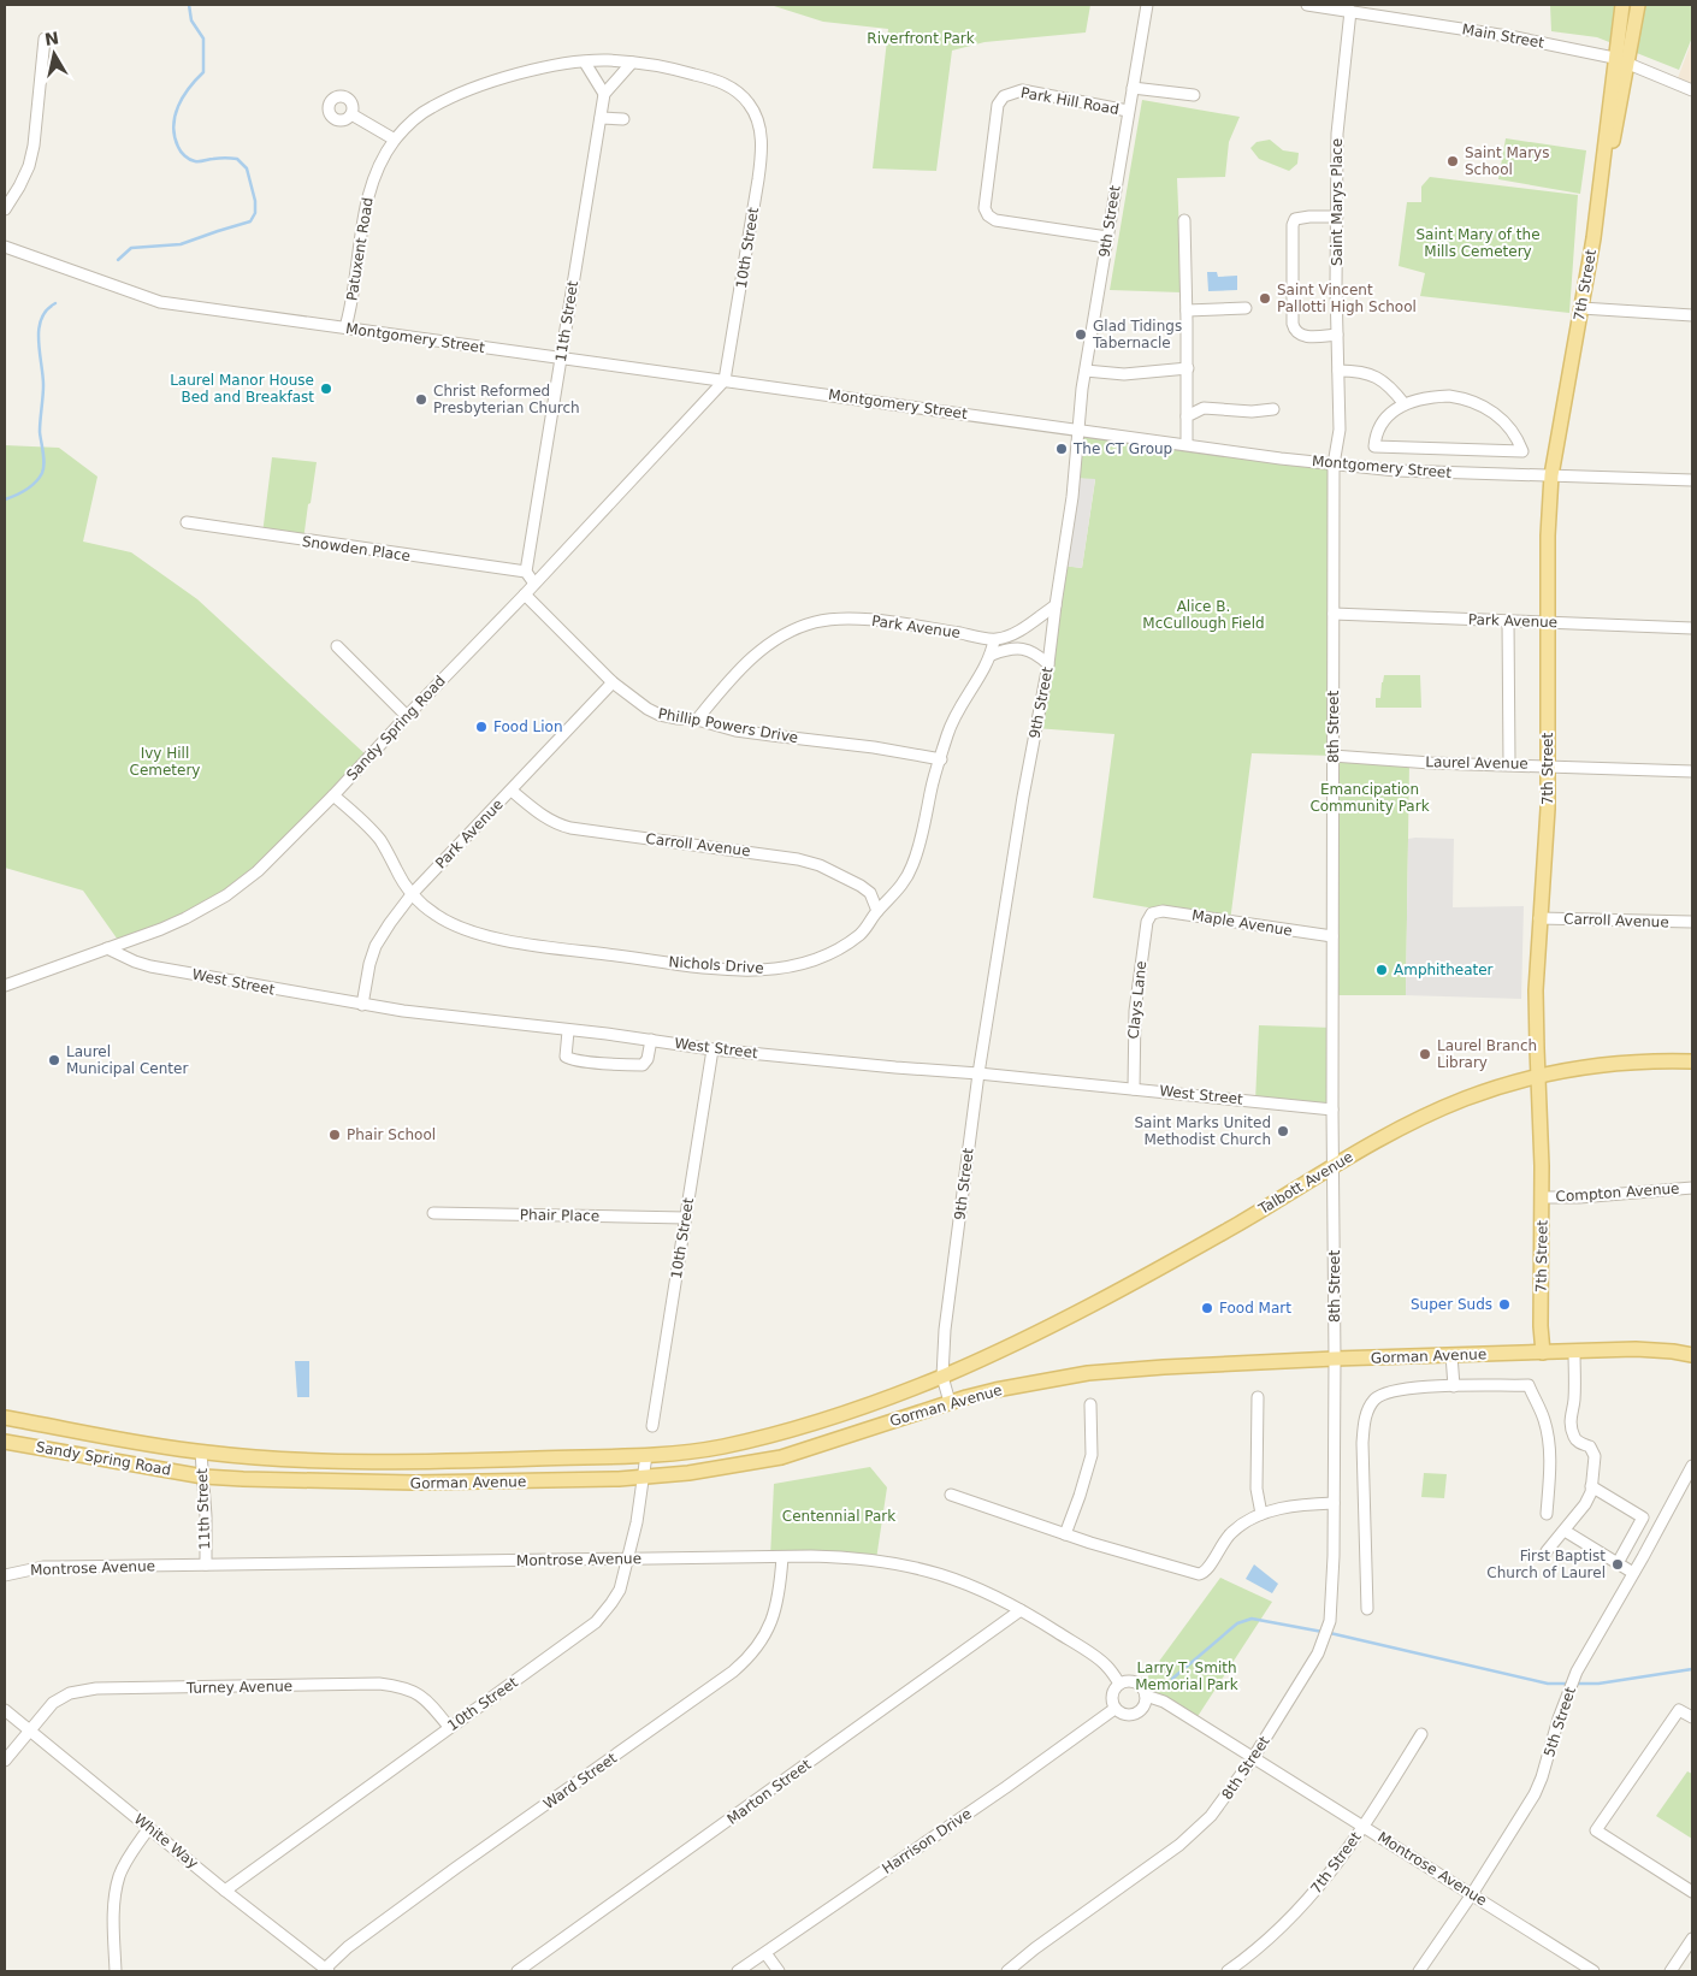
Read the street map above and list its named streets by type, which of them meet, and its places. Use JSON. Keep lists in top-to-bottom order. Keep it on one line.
{"streets":{"main road":["7th Street","Sandy Spring Road","Talbott Avenue","Gorman Avenue"],"street":["Main Street","Park Hill Road","Saint Marys Place","9th Street","10th Street","Patuxent Road","11th Street","Montgomery Street","Snowden Place","Park Avenue","Phillip Powers Drive","8th Street","Laurel Avenue","Carroll Avenue","Maple Avenue","Nichols Drive","West Street","Clays Lane","Compton Avenue","Phair Place","Montrose Avenue","Turney Avenue","5th Street","Ward Street","Marton Street","White Way","Harrison Drive"]},"crossings":[["Main Street","Saint Marys Place"],["Main Street","7th Street"],["Park Hill Road","9th Street"],["Saint Marys Place","Montgomery Street"],["Saint Marys Place","8th Street"],["9th Street","Montgomery Street"],["9th Street","West Street"],["9th Street","Talbott Avenue"],["9th Street","Gorman Avenue"],["10th Street","Patuxent Road"],["10th Street","Montgomery Street"],["10th Street","Sandy Spring Road"],["10th Street","West Street"],["10th Street","Phair Place"],["10th Street","Gorman Avenue"],["10th Street","Montrose Avenue"],["10th Street","Turney Avenue"],["10th Street","White Way"],["Patuxent Road","Montgomery Street"],["7th Street","Montgomery Street"],["7th Street","Park Avenue"],["7th Street","Laurel Avenue"],["7th Street","Carroll Avenue"],["7th Street","Talbott Avenue"],["7th Street","Compton Avenue"],["7th Street","Gorman Avenue"],["7th Street","Montrose Avenue"],["11th Street","Montgomery Street"],["11th Street","Snowden Place"],["11th Street","Sandy Spring Road"],["11th Street","Gorman Avenue"],["11th Street","Montrose Avenue"],["Montgomery Street","8th Street"],["Montgomery Street","Sandy Spring Road"],["Park Avenue","Phillip Powers Drive"],["Park Avenue","8th Street"],["Park Avenue","Carroll Avenue"],["Park Avenue","Nichols Drive"],["Park Avenue","West Street"],["Phillip Powers Drive","Sandy Spring Road"],["Phillip Powers Drive","Nichols Drive"],["8th Street","Laurel Avenue"],["8th Street","Maple Avenue"],["8th Street","West Street"],["8th Street","Talbott Avenue"],["8th Street","Gorman Avenue"],["8th Street","Montrose Avenue"],["Sandy Spring Road","Nichols Drive"],["Sandy Spring Road","West Street"],["Sandy Spring Road","Gorman Avenue"],["Carroll Avenue","Nichols Drive"],["Maple Avenue","Clays Lane"],["West Street","Clays Lane"],["Talbott Avenue","Gorman Avenue"],["Montrose Avenue","5th Street"],["Montrose Avenue","Ward Street"],["Montrose Avenue","Marton Street"],["Montrose Avenue","Harrison Drive"],["Turney Avenue","White Way"],["Ward Street","White Way"]],"parks":["Riverfront Park","Saint Mary of the Mills Cemetery","Alice B. McCullough Field","Ivy Hill Cemetery","Emancipation Community Park","Centennial Park","Larry T. Smith Memorial Park"],"places":["Saint Marys School","Saint Vincent Pallotti High School","Glad Tidings Tabernacle","Laurel Manor House Bed and Breakfast","Christ Reformed Presbyterian Church","The CT Group","Food Lion","Amphitheater","Laurel Branch Library","Laurel Municipal Center","Saint Marks United Methodist Church","Phair School","Super Suds","Food Mart","First Baptist Church of Laurel"],"north":"top"}
